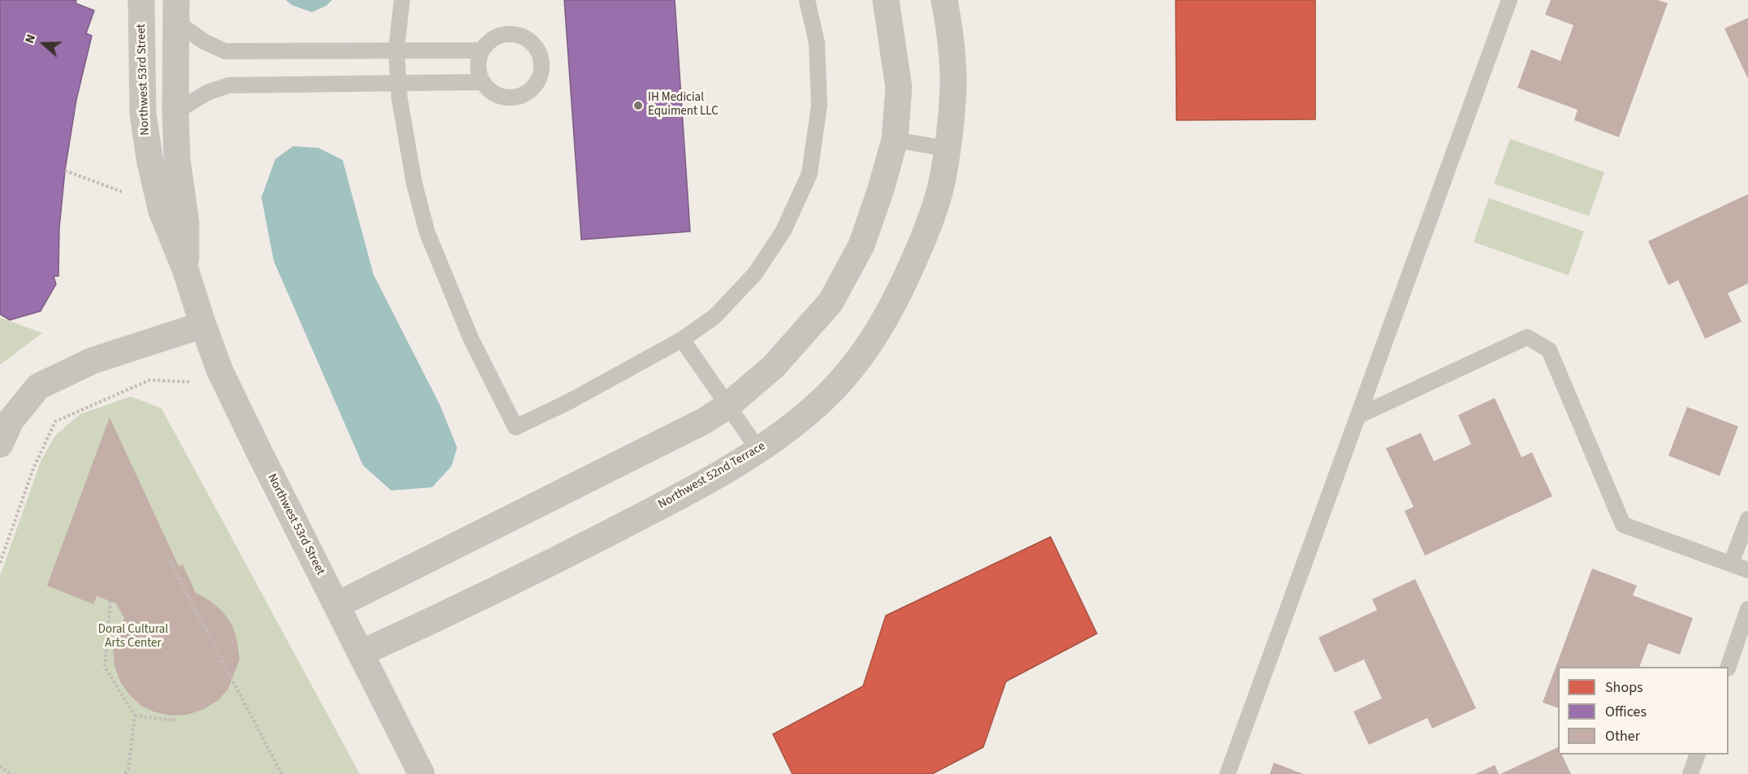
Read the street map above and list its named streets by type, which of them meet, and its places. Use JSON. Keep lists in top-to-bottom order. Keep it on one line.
{"streets":{"street":["Northwest 53rd Street","Northwest 52nd Terrace"]},"crossings":[["Northwest 53rd Street","Northwest 52nd Terrace"]],"parks":["Doral Cultural Arts Center"],"places":["IH Medicial Equiment LLC"],"legend":["Shops","Offices","Other"],"north":"left"}
